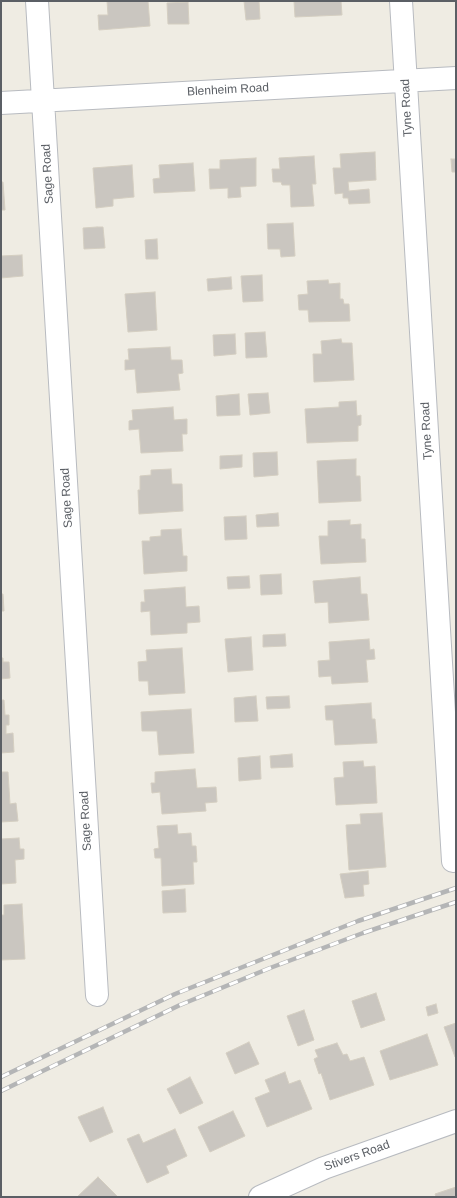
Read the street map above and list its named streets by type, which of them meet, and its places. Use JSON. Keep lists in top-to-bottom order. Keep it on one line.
{"streets":{"street":["Blenheim Road","Tyne Road","Sage Road","Stivers Road"]},"crossings":[["Blenheim Road","Tyne Road"],["Blenheim Road","Sage Road"]]}
